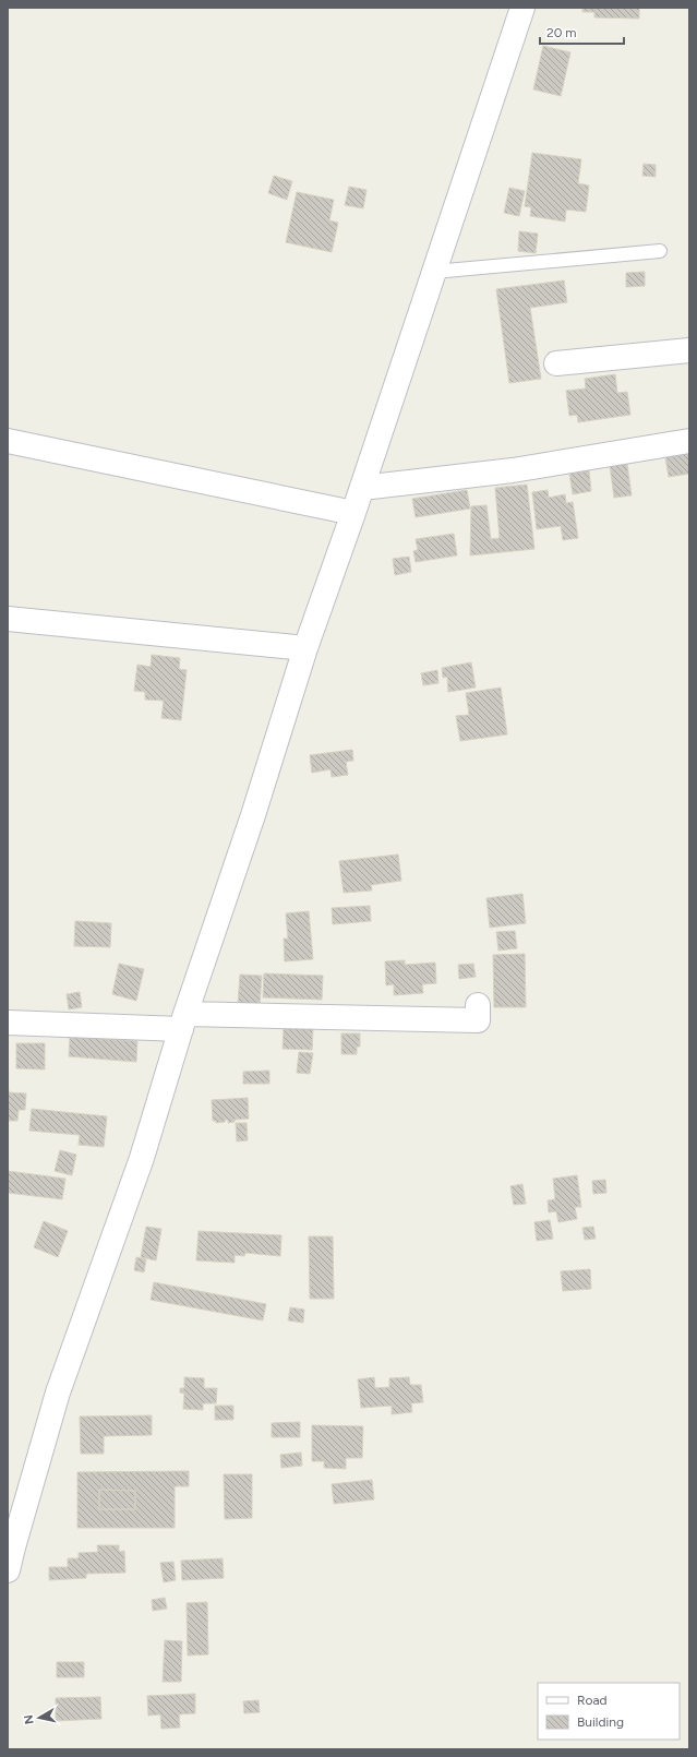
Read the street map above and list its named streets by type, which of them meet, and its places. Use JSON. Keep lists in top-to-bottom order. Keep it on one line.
{"legend":["Road","Building"],"scale_bar":"20 m","north":"left"}
